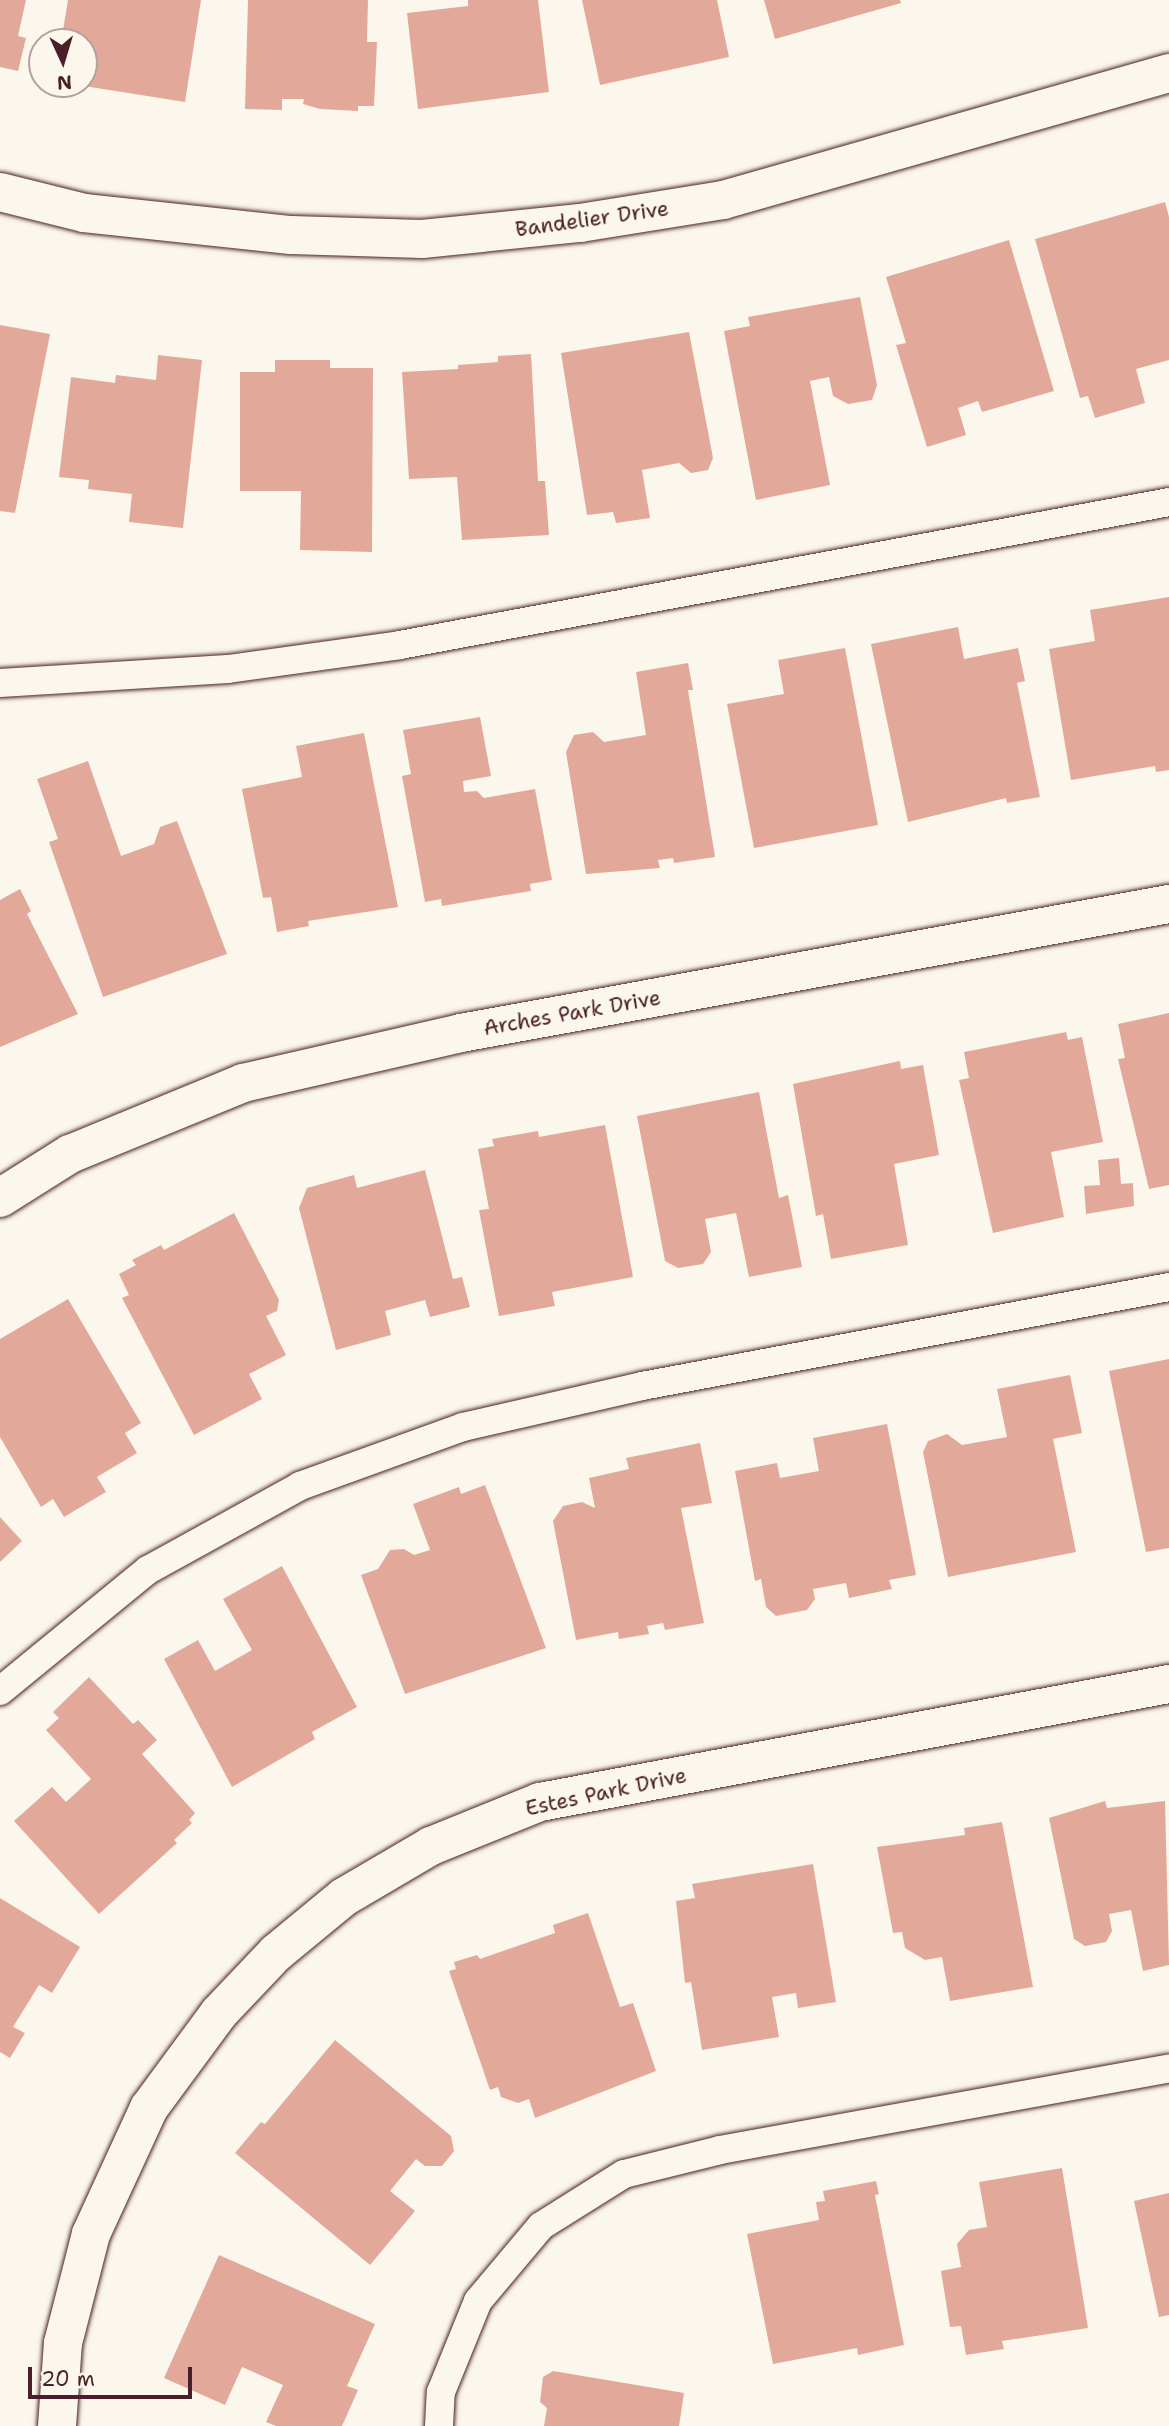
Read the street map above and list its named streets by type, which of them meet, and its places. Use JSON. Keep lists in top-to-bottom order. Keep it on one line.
{"streets":{"street":["Bandelier Drive","Arches Park Drive","Estes Park Drive"]},"scale_bar":"20 m","north":"bottom"}
